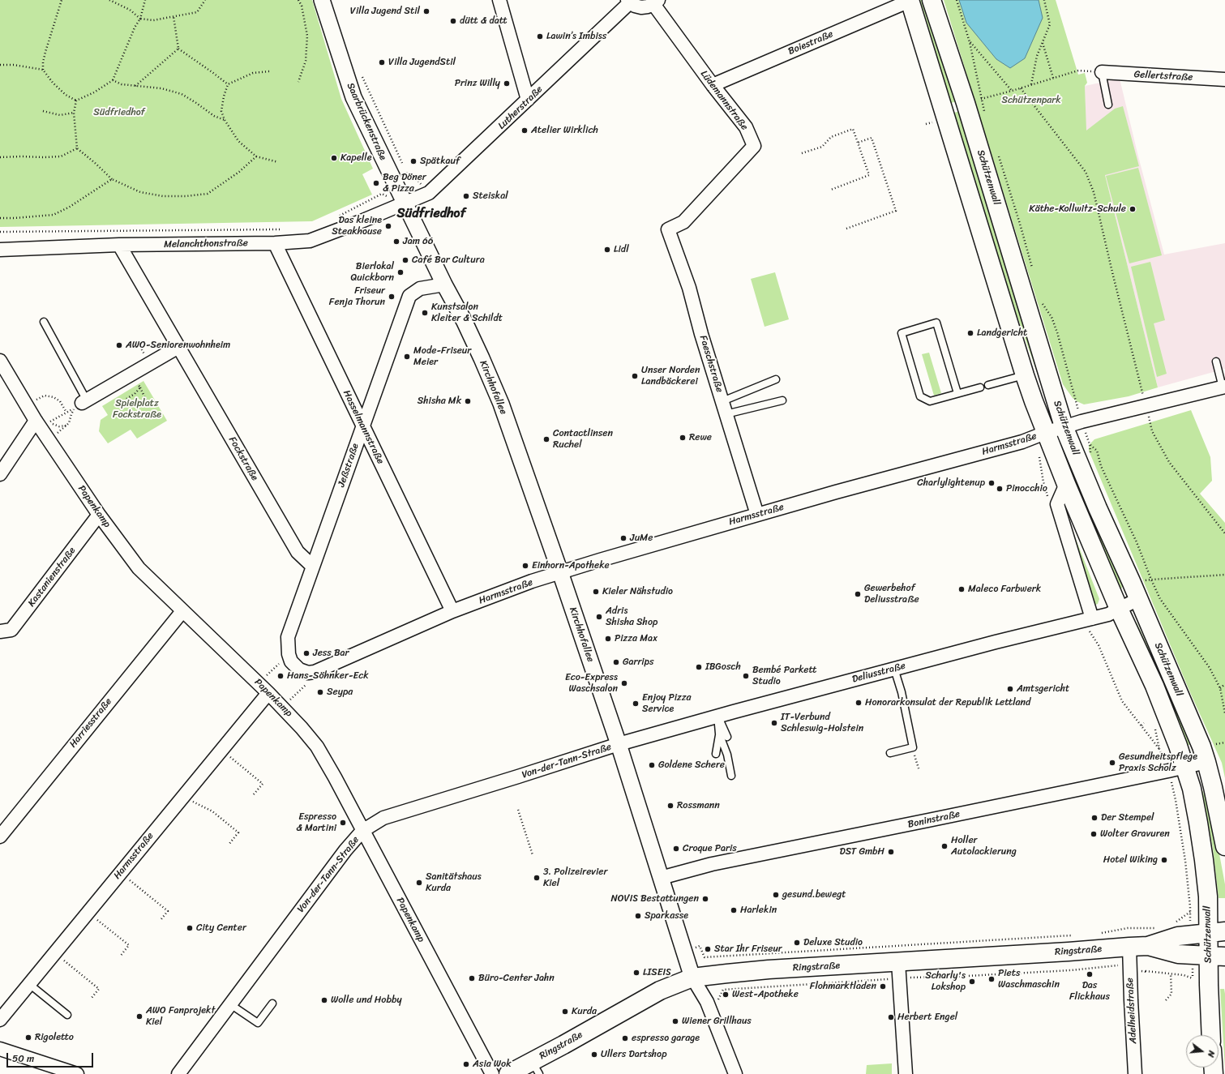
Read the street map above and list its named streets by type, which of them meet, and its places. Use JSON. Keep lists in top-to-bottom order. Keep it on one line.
{"streets":{"main road":["Schützenwall","Ringstraße"],"street":["Boiestraße","Gellertstraße","Lüdemannstraße","Lutherstraße","Saarbrückenstraße","Melanchthonstraße","Faeschstraße","Kirchhofallee","Hasselmannstraße","Harmsstraße","Fockstraße","Jeßstraße","Papenkamp","Kastanienstraße","Deliusstraße","Harriesstraße","Von-der-Tann-Straße","Boninstraße","Adelheidstraße"]},"crossings":[["Boiestraße","Lüdemannstraße"],["Boiestraße","Schützenwall"],["Lüdemannstraße","Lutherstraße"],["Lüdemannstraße","Faeschstraße"],["Lutherstraße","Saarbrückenstraße"],["Lutherstraße","Melanchthonstraße"],["Lutherstraße","Kirchhofallee"],["Saarbrückenstraße","Melanchthonstraße"],["Saarbrückenstraße","Kirchhofallee"],["Schützenwall","Harmsstraße"],["Schützenwall","Deliusstraße"],["Schützenwall","Boninstraße"],["Schützenwall","Ringstraße"],["Melanchthonstraße","Kirchhofallee"],["Melanchthonstraße","Hasselmannstraße"],["Melanchthonstraße","Fockstraße"],["Faeschstraße","Harmsstraße"],["Kirchhofallee","Harmsstraße"],["Kirchhofallee","Jeßstraße"],["Kirchhofallee","Deliusstraße"],["Kirchhofallee","Von-der-Tann-Straße"],["Kirchhofallee","Boninstraße"],["Kirchhofallee","Ringstraße"],["Hasselmannstraße","Harmsstraße"],["Hasselmannstraße","Jeßstraße"],["Harmsstraße","Jeßstraße"],["Harmsstraße","Papenkamp"],["Fockstraße","Jeßstraße"],["Papenkamp","Kastanienstraße"],["Papenkamp","Harriesstraße"],["Papenkamp","Von-der-Tann-Straße"],["Deliusstraße","Von-der-Tann-Straße"],["Ringstraße","Adelheidstraße"]],"districts":["Südfriedhof"],"parks":["Schützenpark","Südfriedhof","Spielplatz Fockstraße"],"places":["Villa Jugend Stil","dütt & datt","Lawin’s Imbiss","Villa JugendStil","Prinz Willy","Atelier Wirklich","Kapelle","Spätkauf","Beg Döner & Pizza","Steiskal","Käthe-Kollwitz-Schule","Das kleine Steakhouse","Jam 66","Lidl","Café Bar Cultura","Bierlokal Quickborn","Friseur Fenja Thorun","Kunstsalon Kleiter & Schildt","Landgericht","AWO-Seniorenwohnheim","Mode-Friseur Meier","Unser Norden Landbäckerei","Shisha Mk","Rewe","Contactlinsen Ruchel","Charlylightenup","Pinocchio","JuMe","Einhorn-Apotheke","Maleco Farbwerk","Kieler Nähstudio","Gewerbehof Deliusstraße","Adris Shisha Shop","Pizza Max","Jess Bar","Garrips","IBGosch","Hans-Söhnker-Eck","Bembé Parkett Studio","Eco-Express Waschsalon","Amtsgericht","Seypa","Honorarkonsulat der Republik Lettland","Enjoy Pizza Service","IT-Verbund Schleswig-Holstein","Gesundheitspflege Praxis Scholz","Goldene Schere","Rossmann","Der Stempel","Espresso & Martini","Wolter Gravuren","Holler Autolackierung","Croque Paris","DST GmbH","Hotel Wiking","3. Polizeirevier Kiel","Sanitätshaus Kurda","gesund.bewegt","NOVIS Bestattungen","Harlekin","Sparkasse","City Center","Deluxe Studio","Star Ihr Friseur","LISEIS","Das Flickhaus","Büro-Center Jahn","Piets Waschmaschin","Scharly's Lokshop","Flohmarktladen","West-Apotheke","Wolle und Hobby","Kurda","AWO Fanprojekt Kiel","Herbert Engel","Wiener Grillhaus","Rigoletto","espresso garage","Ullers Dartshop","Asia Wok"],"scale_bar":"50 m","north":"right"}
